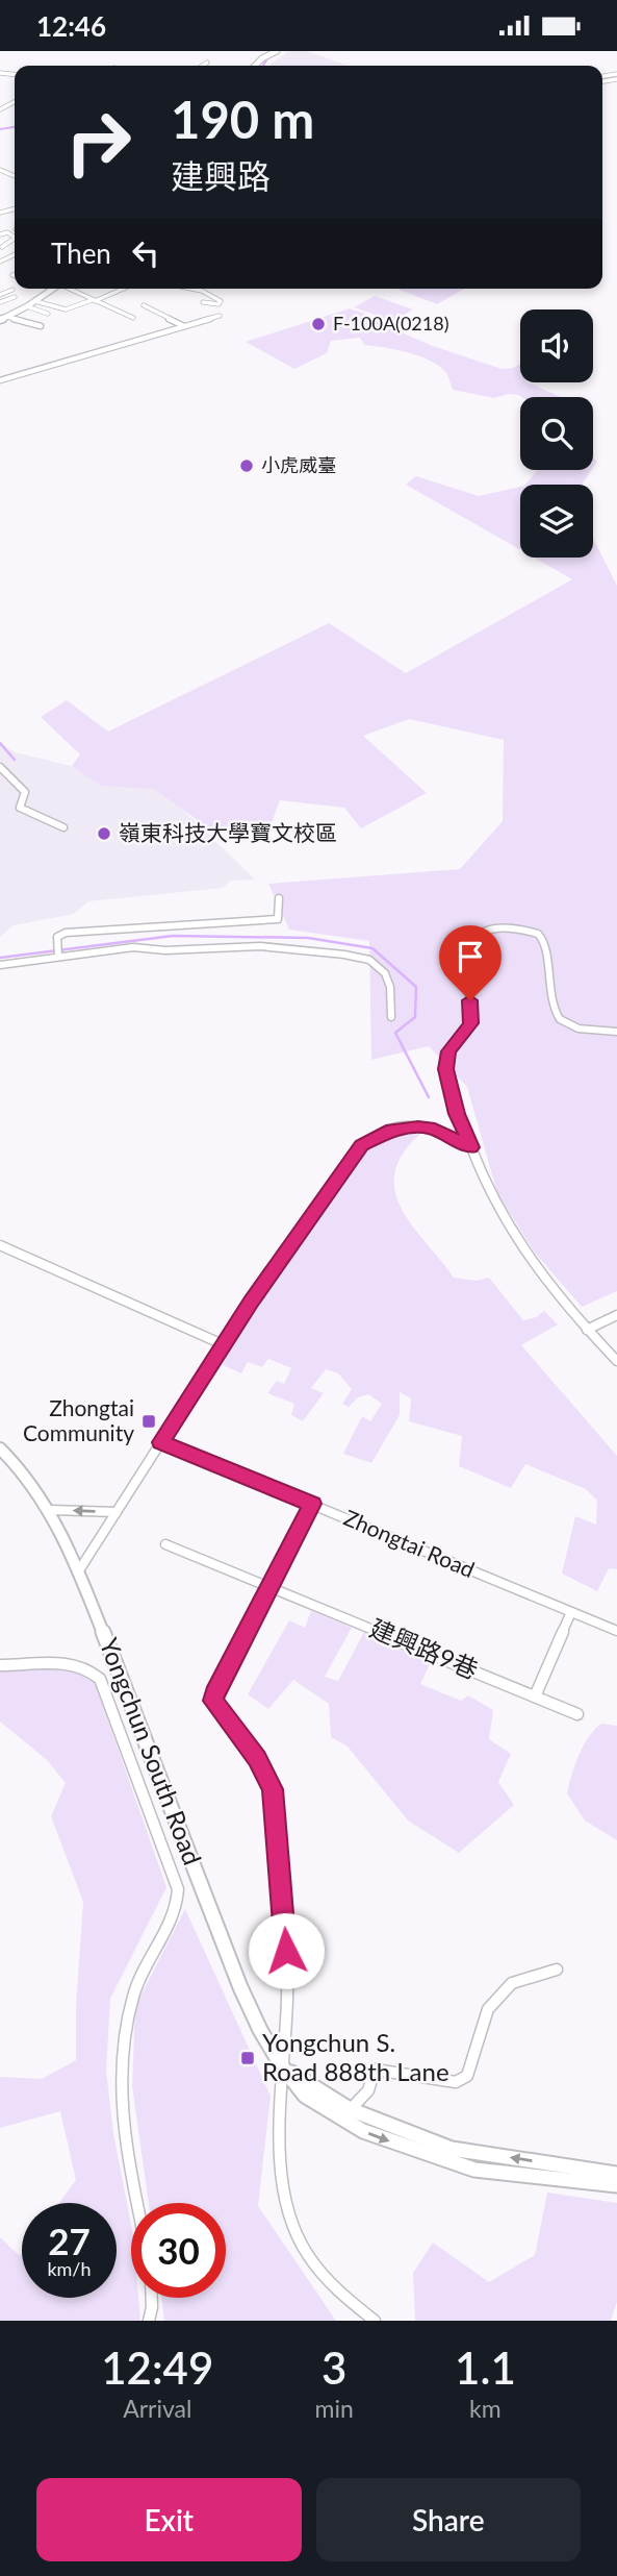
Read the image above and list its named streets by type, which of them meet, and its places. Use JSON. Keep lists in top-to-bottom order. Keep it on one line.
{"streets":{"street":["Zhongtai Road","建興路9巷","Yongchun South Road"]},"places":{"other":["F-100A(0218)","小虎威臺","嶺東科技大學寶文校區"],"transit":["Zhongtai Community","Yongchun S. Road 888th Lane"]},"page":{"status":"12:46","turn":["190 m","建興路"],"then":"Then","speed":"27 km/h","limit":"30","eta":["12:49","Arrival","3","min","1.1","km"],"buttons":["Exit","Share"]}}
